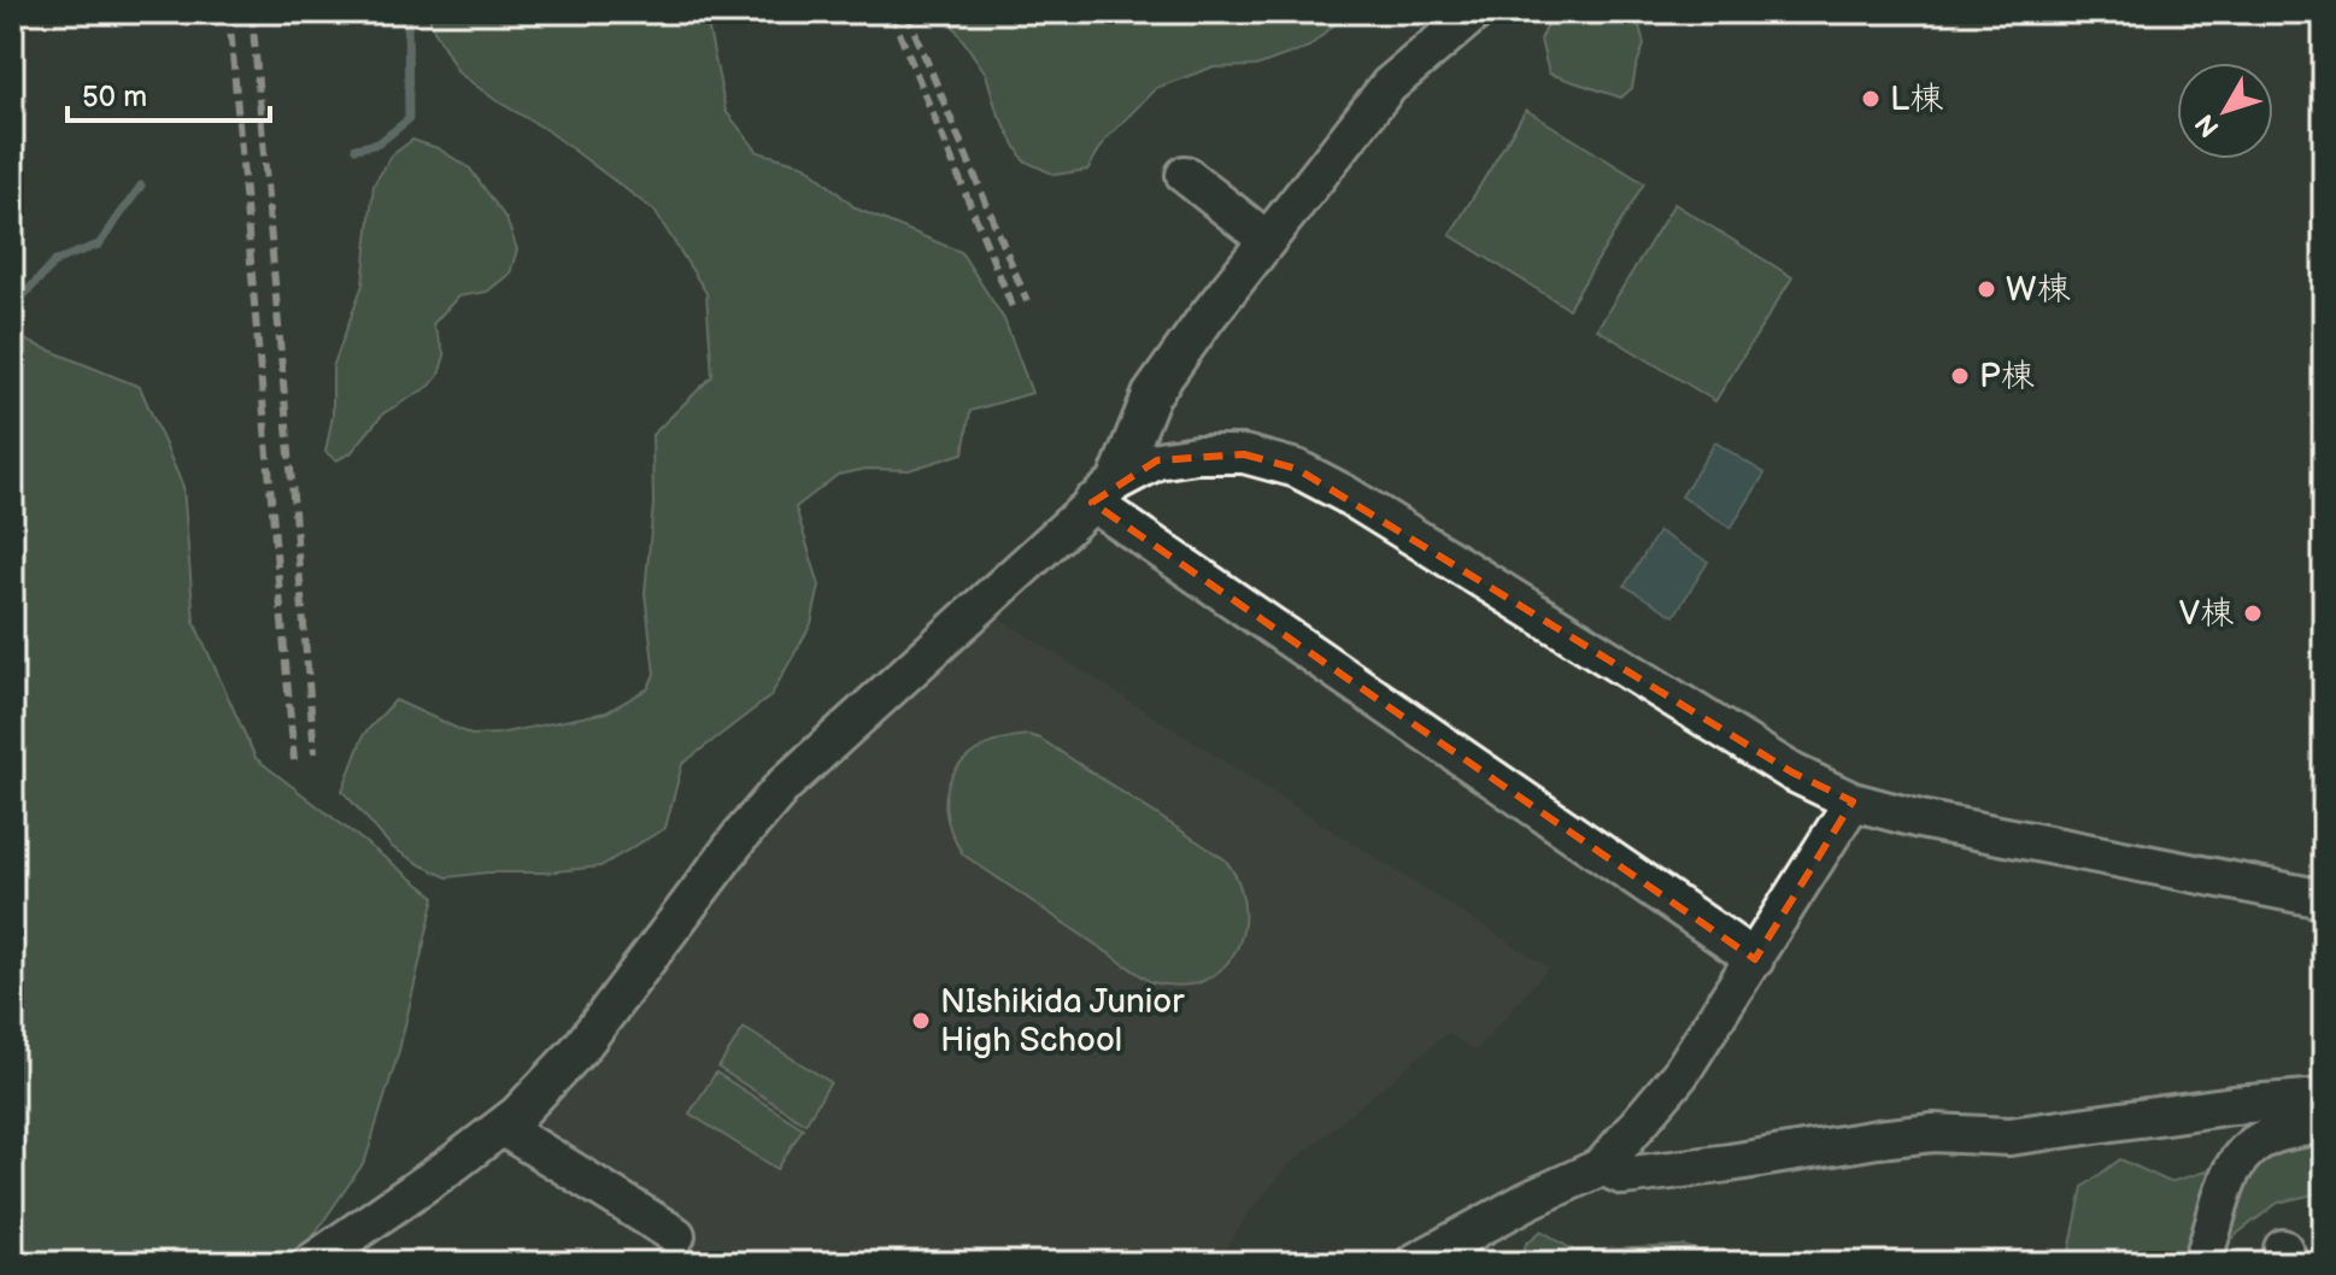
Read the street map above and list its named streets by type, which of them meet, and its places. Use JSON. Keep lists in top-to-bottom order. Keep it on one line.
{"places":["L棟","W棟","P棟","V棟","NIshikida Junior High School"],"scale_bar":"50 m","north":"bottom left"}
